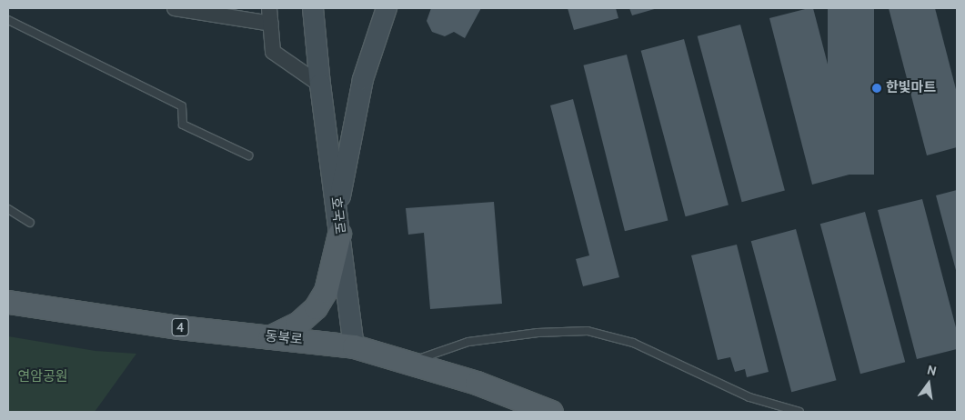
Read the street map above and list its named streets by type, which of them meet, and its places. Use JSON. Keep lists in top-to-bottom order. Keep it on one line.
{"streets":{"main road":["호국로","4","동북로"]},"crossings":[["호국로","동북로"]],"parks":["연암공원"],"places":["한빛마트"],"north":"top"}
